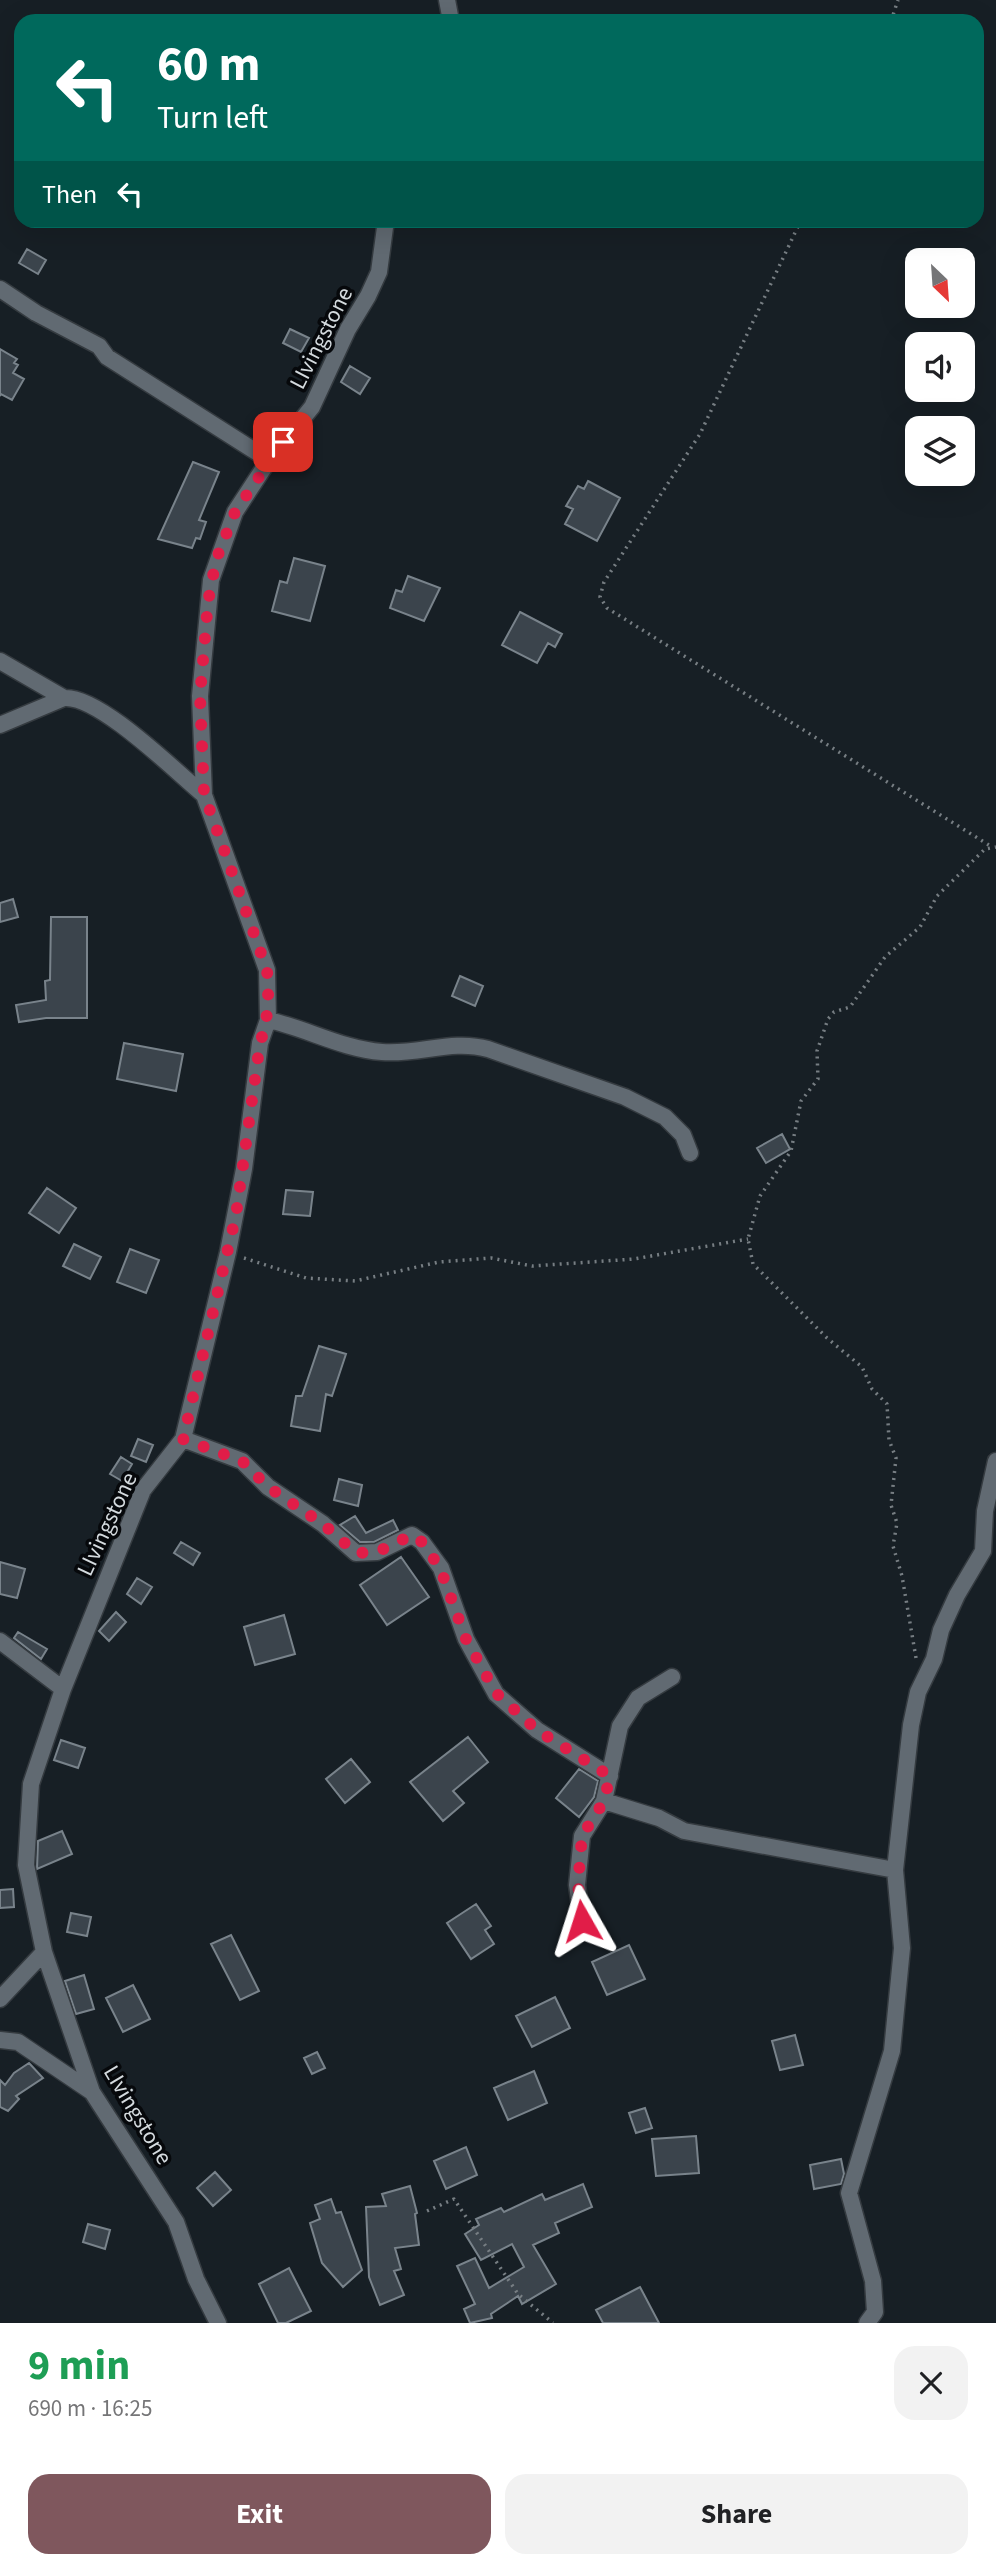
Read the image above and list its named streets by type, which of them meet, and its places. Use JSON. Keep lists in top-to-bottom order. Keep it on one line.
{"streets":{"street":["LIvingstone"]},"north":"bottom right","page":{"turn":["60 m","Turn left"],"then":"Then","heading":["9 min","690 m · 16:25"],"buttons":["Exit","Share"]}}
